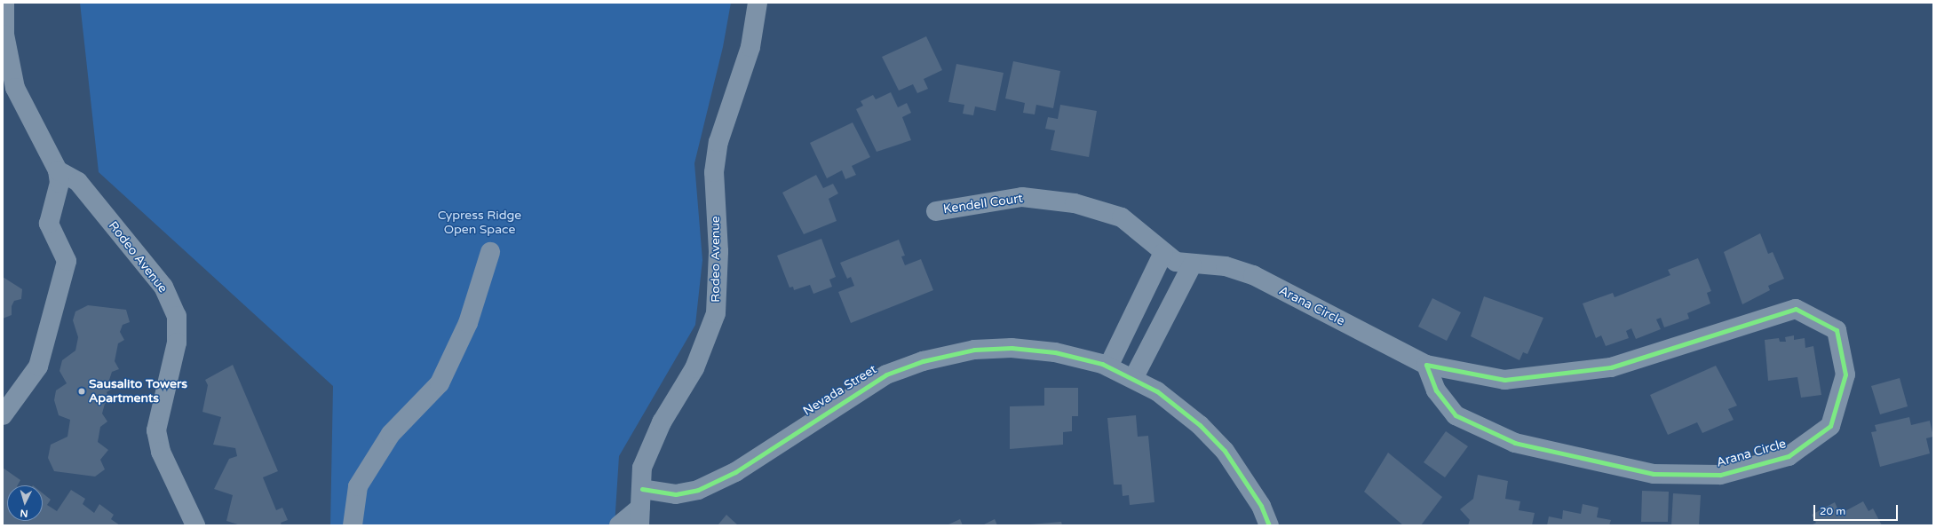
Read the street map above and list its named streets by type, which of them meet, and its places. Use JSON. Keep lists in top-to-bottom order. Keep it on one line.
{"streets":{"street":["Kendell Court","Rodeo Avenue","Arana Circle","Nevada Street"]},"crossings":[["Kendell Court","Arana Circle"],["Rodeo Avenue","Nevada Street"]],"parks":["Cypress Ridge Open Space"],"places":["Sausalito Towers Apartments"],"scale_bar":"20 m","north":"bottom"}
